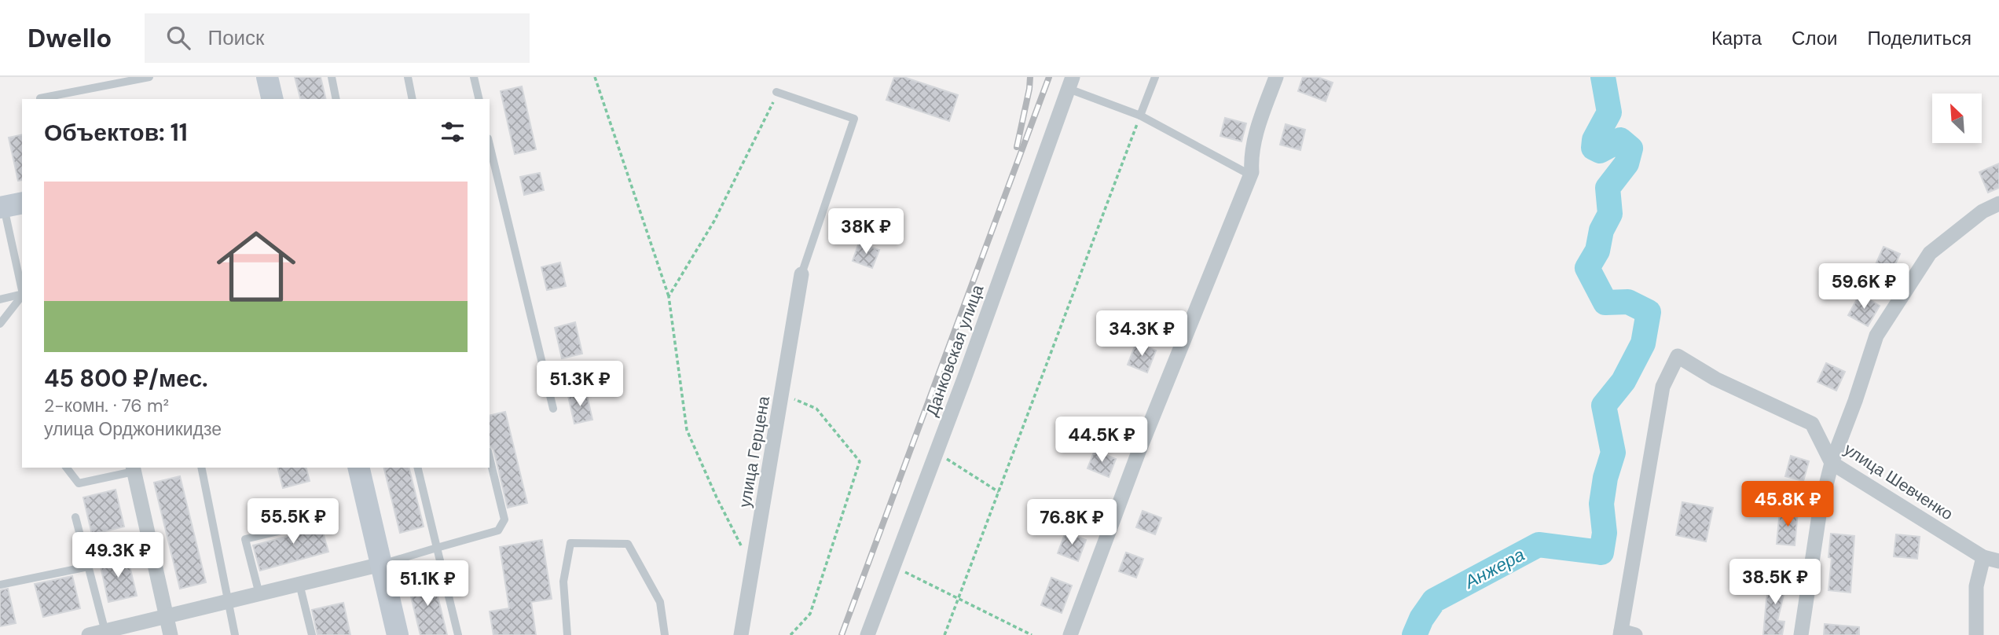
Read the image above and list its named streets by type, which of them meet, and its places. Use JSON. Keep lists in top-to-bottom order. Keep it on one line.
{"streets":{"street":["Данковская улица","улица Герцена","улица Шевченко"]},"water":["Анжера"],"north":"top left","page":{"header":"Dwello","search":"Поиск","nav":["Карта","Слои","Поделиться"],"heading":"Объектов: 11","list":[{"name":"45 800 ₽/мес.","note":"2-комн. · 76 m² · улица Орджоникидзе"}],"price":["38K ₽","59.6K ₽","34.3K ₽","51.3K ₽","44.5K ₽","45.8K ₽","55.5K ₽","76.8K ₽","49.3K ₽","38.5K ₽","51.1K ₽"]}}
